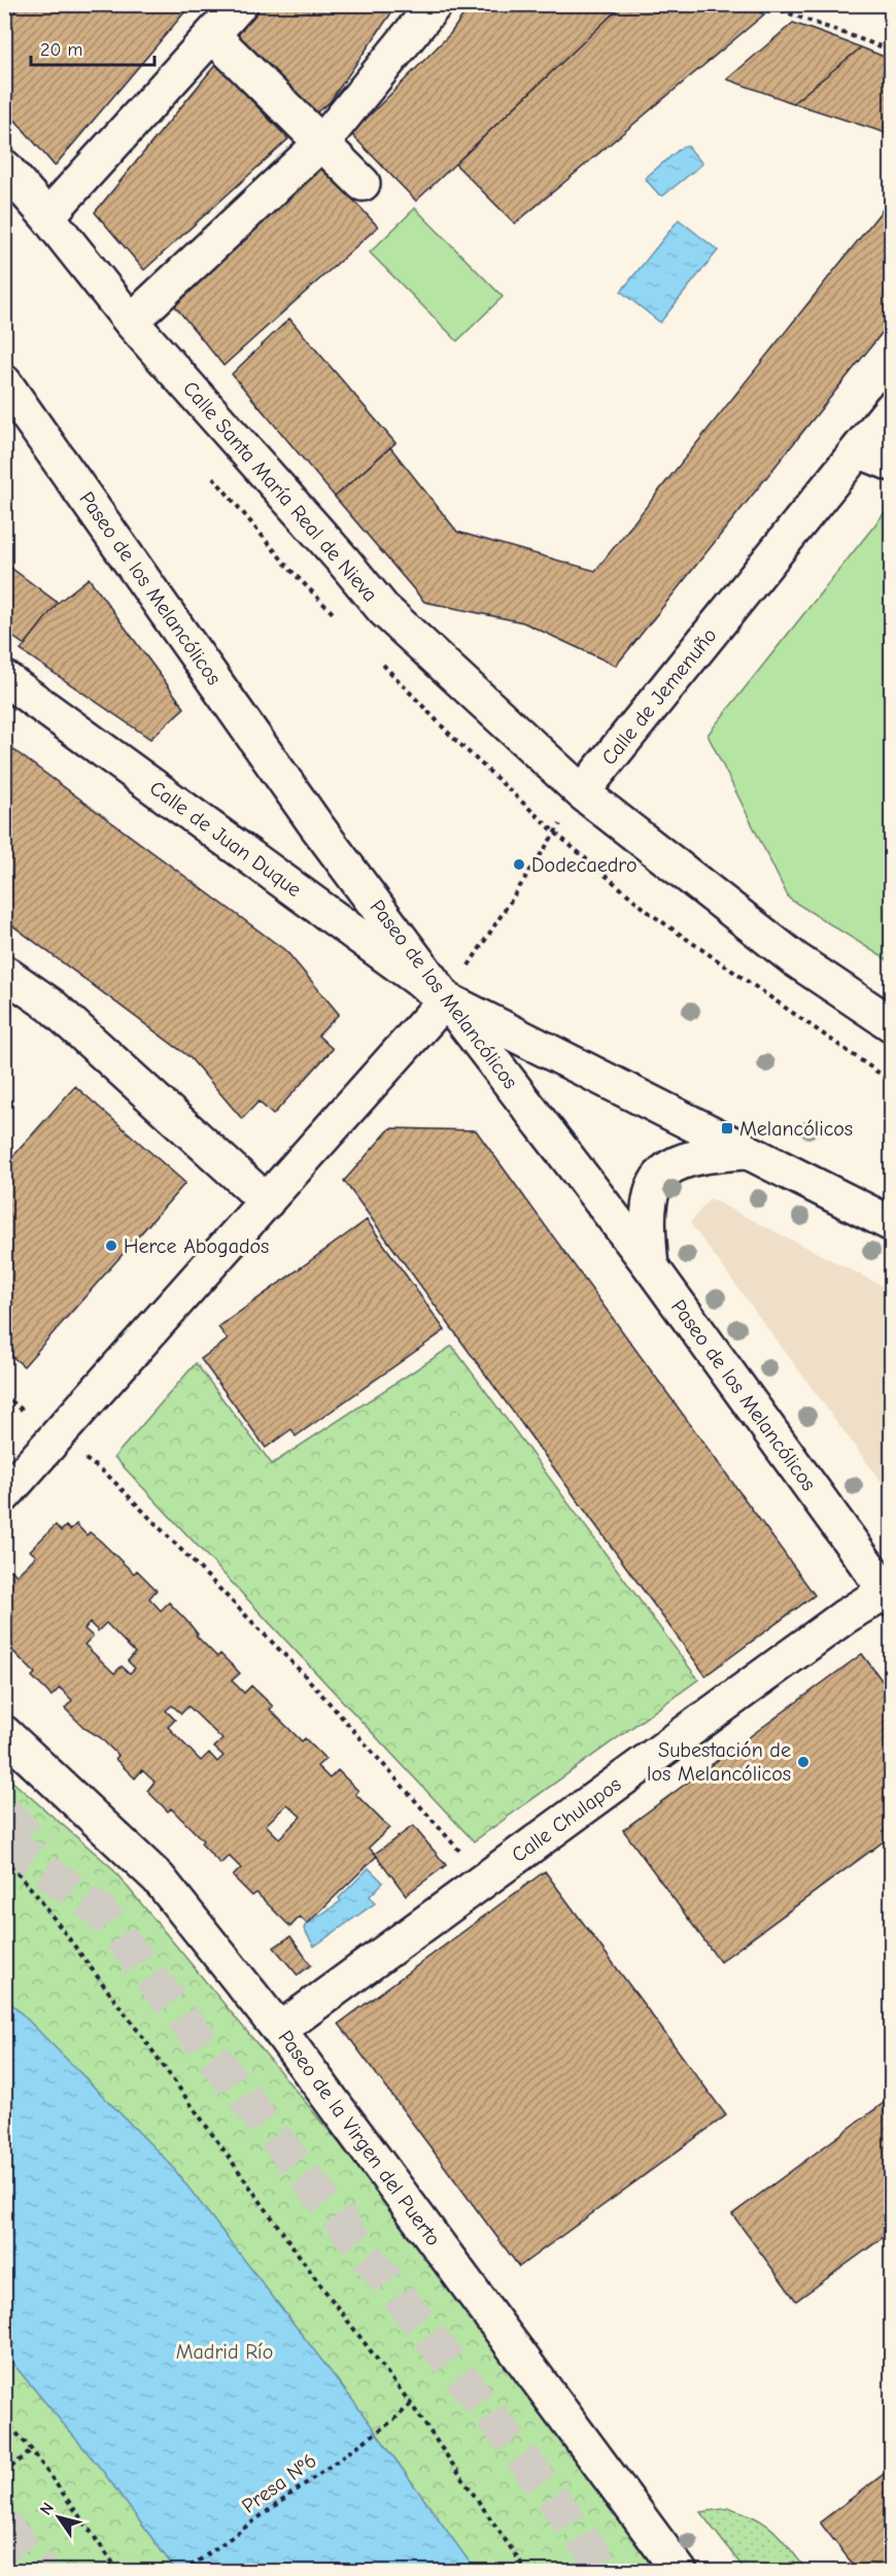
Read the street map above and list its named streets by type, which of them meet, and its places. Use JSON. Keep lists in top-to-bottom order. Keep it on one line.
{"streets":{"street":["Calle Santa María Real de Nieva","Paseo de los Melancólicos","Calle de Jemenuño","Calle de Juan Duque","Calle Chulapos","Paseo de la Virgen del Puerto"],"path":["Presa Nº6"]},"crossings":[["Calle Santa María Real de Nieva","Calle de Jemenuño"],["Paseo de los Melancólicos","Calle de Juan Duque"],["Paseo de los Melancólicos","Calle Chulapos"],["Calle Chulapos","Paseo de la Virgen del Puerto"]],"parks":["Madrid Río"],"places":{"other":["Dodecaedro","Herce Abogados","Subestación de los Melancólicos"],"transit":["Melancólicos"]},"scale_bar":"20 m","north":"top left"}
